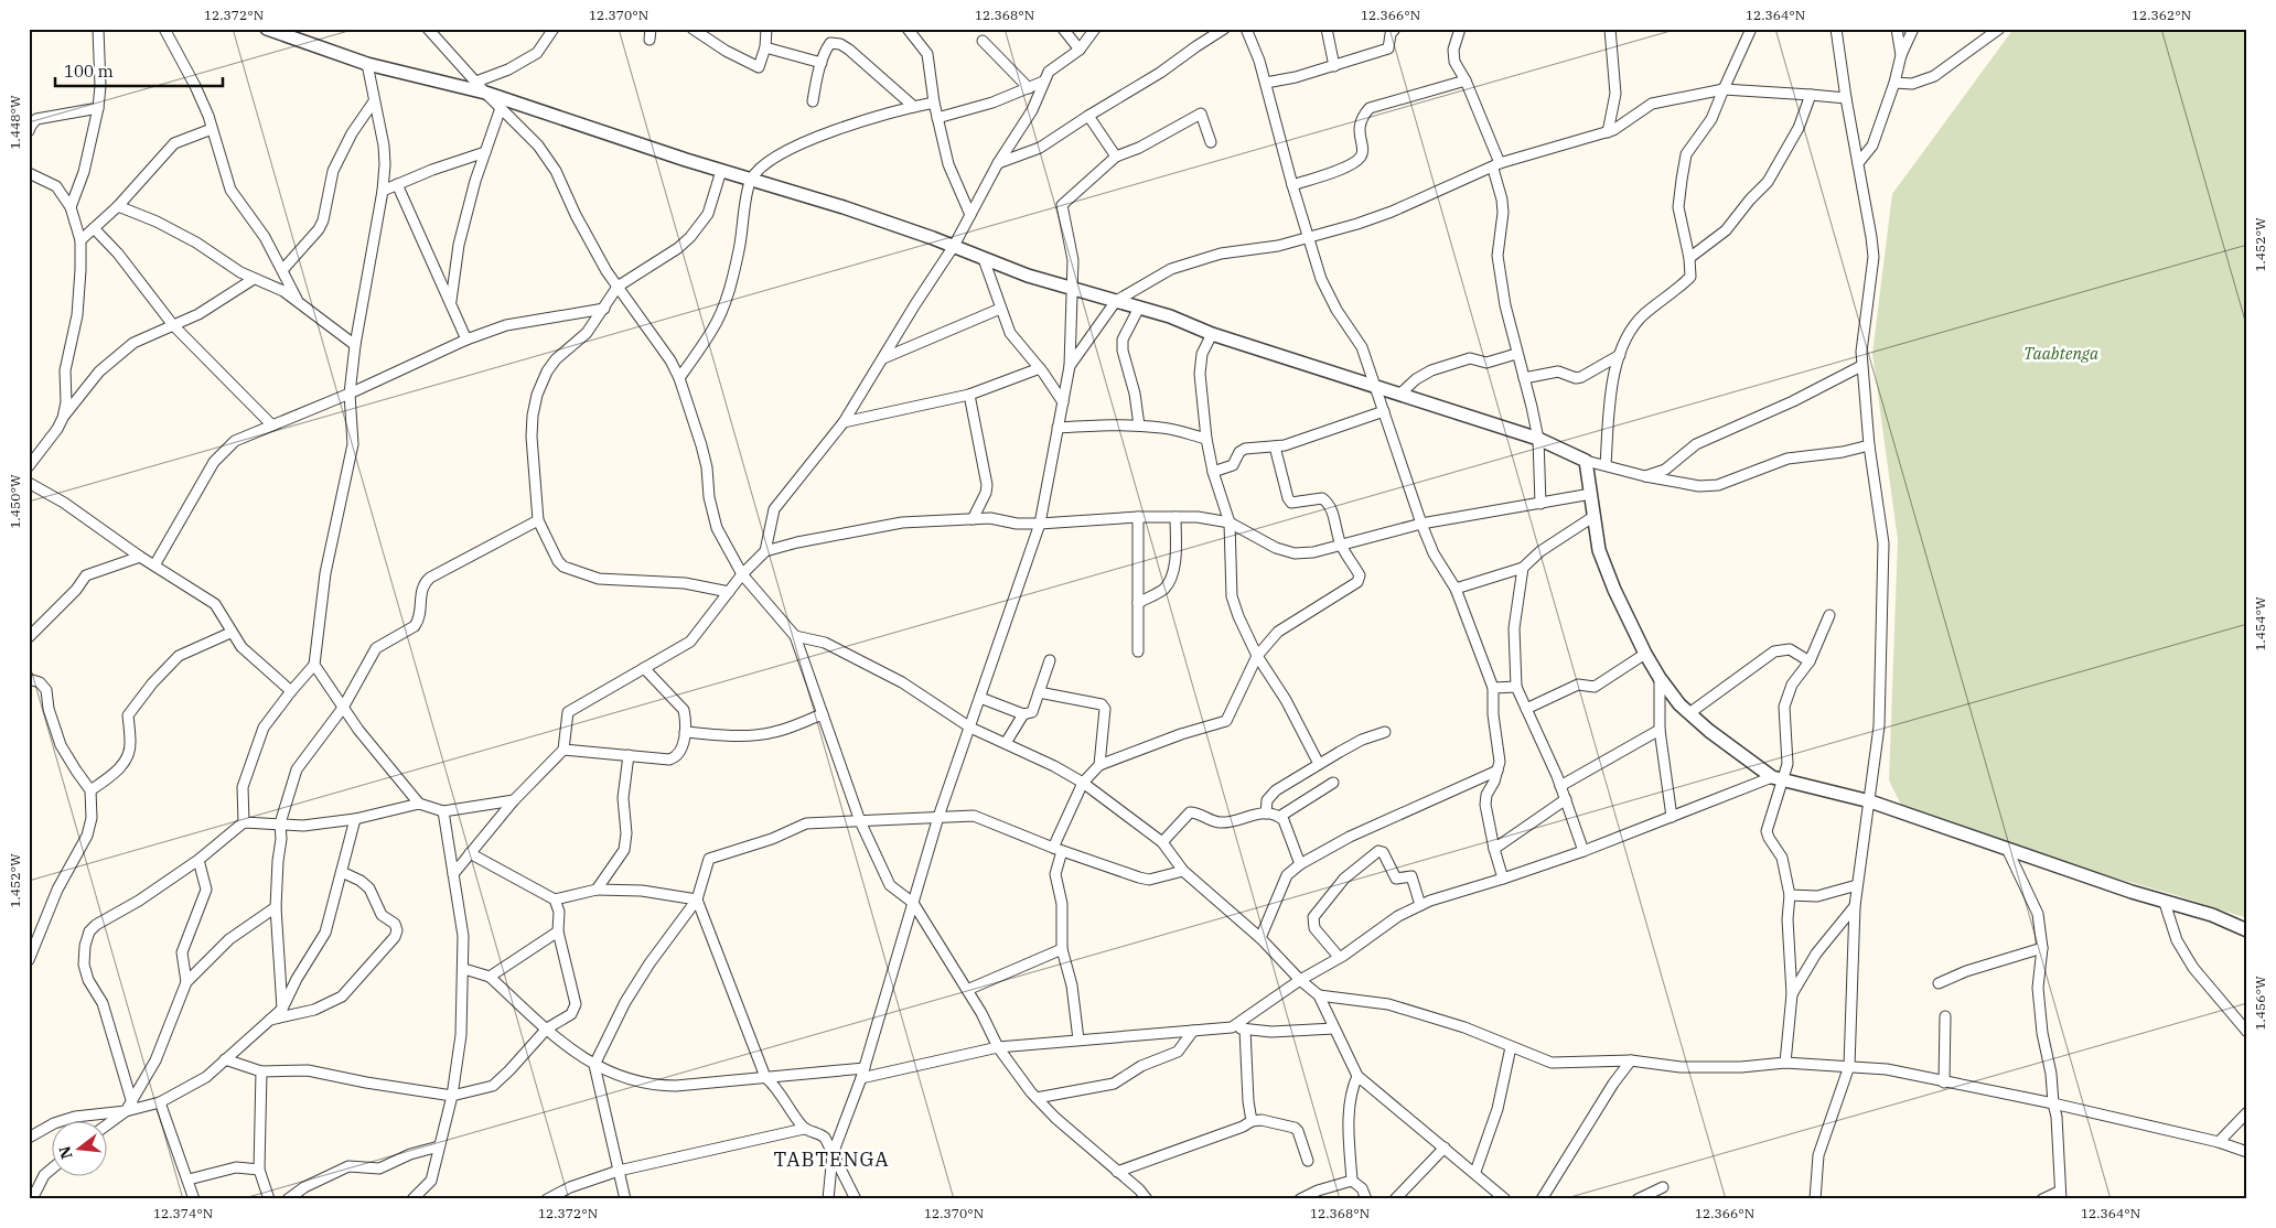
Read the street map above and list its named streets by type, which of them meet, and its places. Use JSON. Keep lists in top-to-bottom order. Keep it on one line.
{"districts":["TABTENGA"],"parks":["Taabtenga"],"scale_bar":"100 m","north":"left","coordinates":["12.372°N","12.370°N","12.368°N","12.366°N","12.364°N","12.362°N","1.448°W","1.452°W","1.450°W","1.454°W","1.456°W","12.374°N"]}
